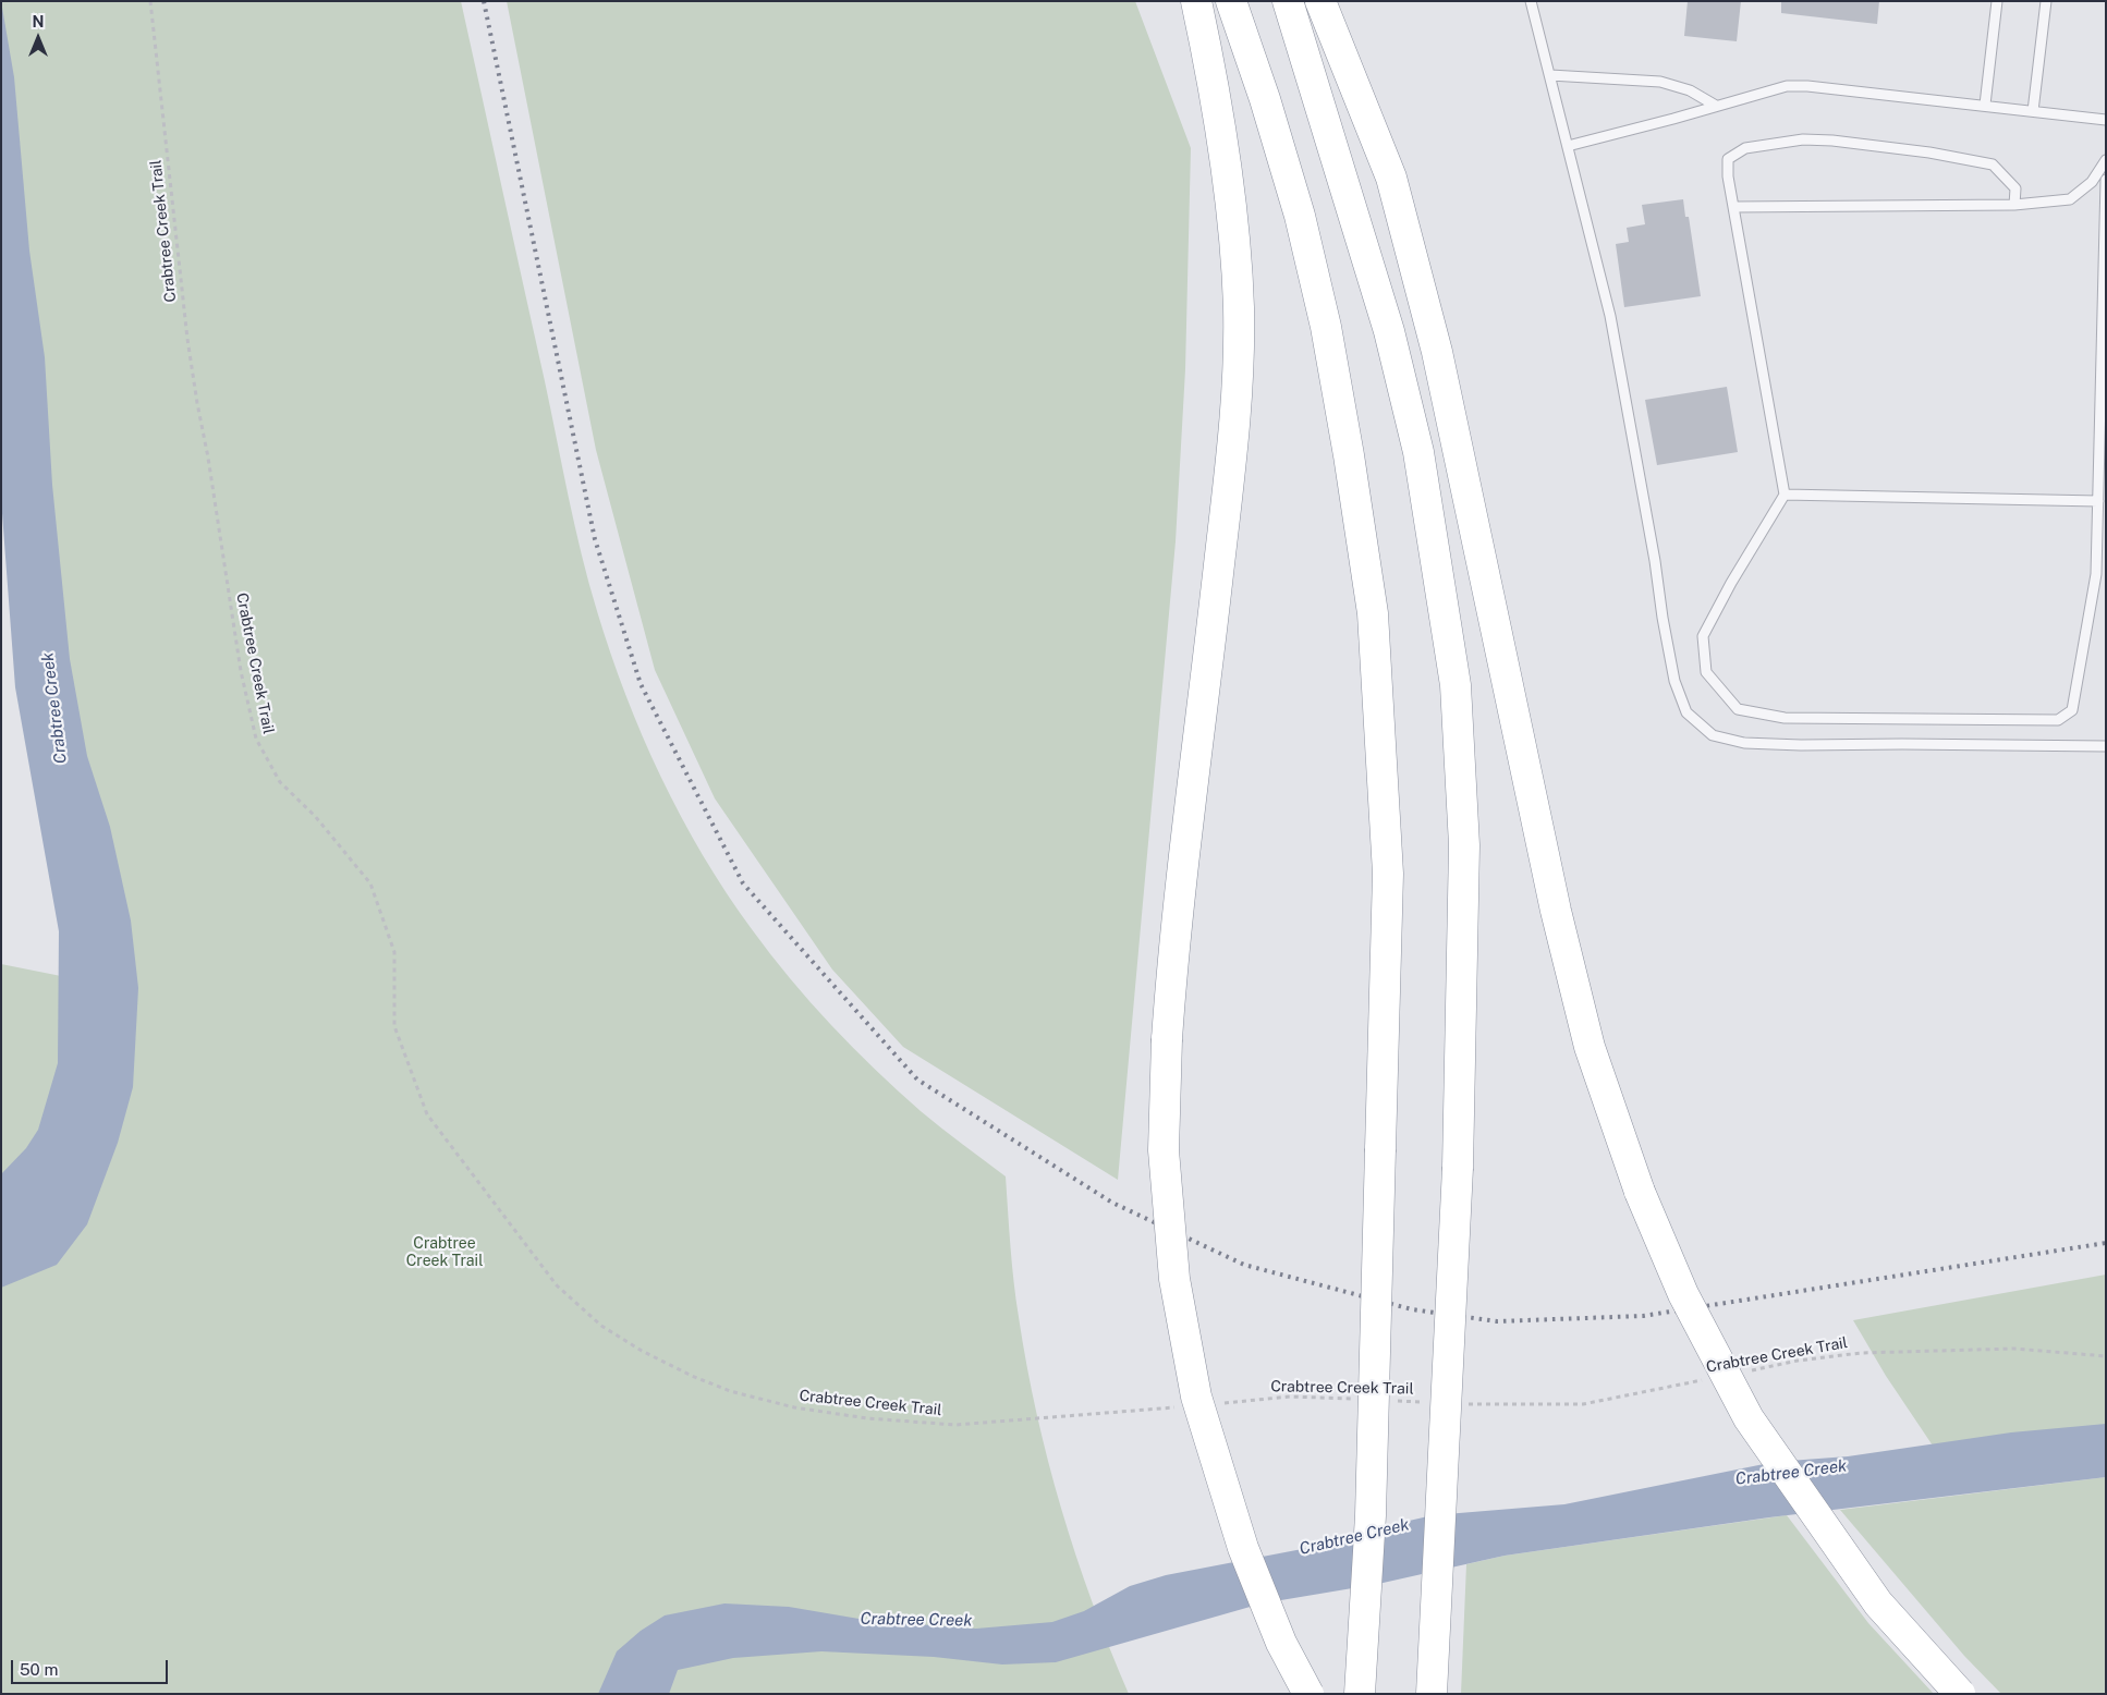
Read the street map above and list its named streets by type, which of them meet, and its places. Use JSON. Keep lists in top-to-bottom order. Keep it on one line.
{"streets":{"path":["Crabtree Creek Trail"]},"water":["Crabtree Creek"],"parks":["Crabtree Creek Trail"],"scale_bar":"50 m","north":"top"}
